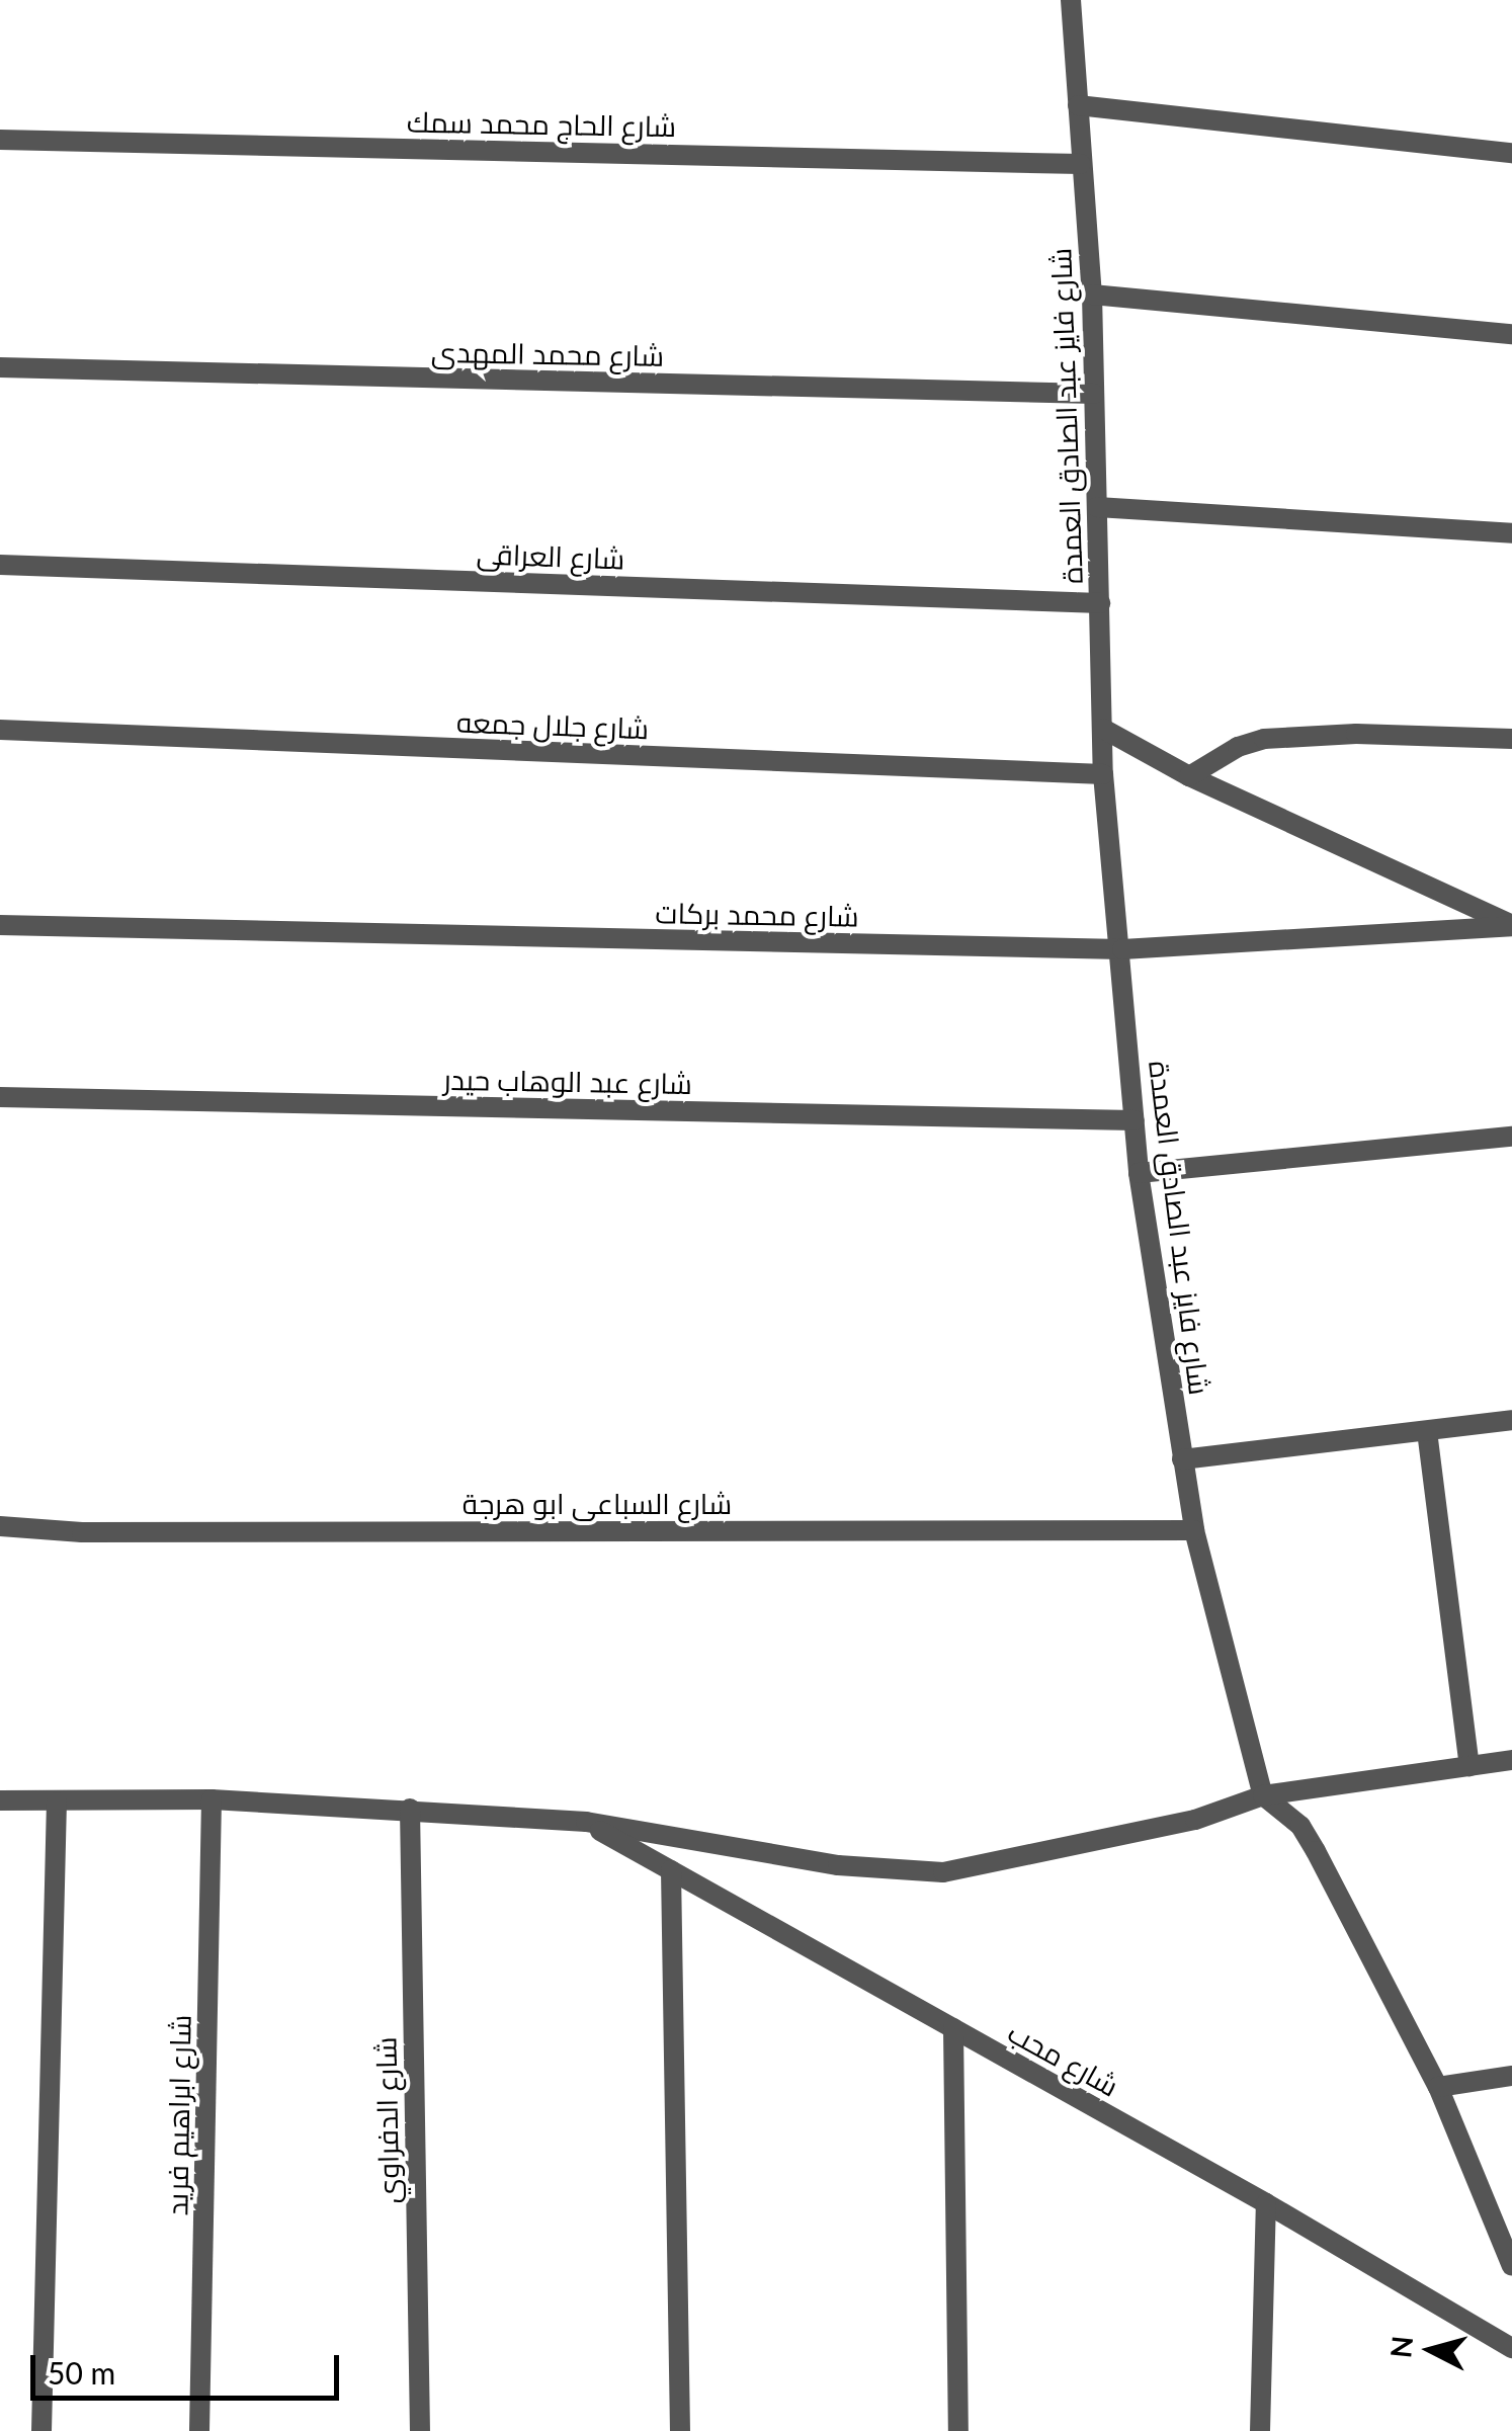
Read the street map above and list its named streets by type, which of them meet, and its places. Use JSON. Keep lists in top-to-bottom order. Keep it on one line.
{"streets":{"street":["شارع الحاج محمد سمك","شارع محمد المهدى","شارع فايز عبد الصادق العمدة","شارع العراقى","شارع جلال جمعه","شارع محمد بركات","شارع عبد الوهاب حيدر","شارع السباعى ابو هرجة","شارع محب","شارع ابراهيم فريد","شارع الدفراوي"]},"crossings":[["شارع الحاج محمد سمك","شارع فايز عبد الصادق العمدة"],["شارع محمد المهدى","شارع فايز عبد الصادق العمدة"],["شارع فايز عبد الصادق العمدة","شارع العراقى"],["شارع فايز عبد الصادق العمدة","شارع جلال جمعه"],["شارع فايز عبد الصادق العمدة","شارع محمد بركات"],["شارع فايز عبد الصادق العمدة","شارع عبد الوهاب حيدر"],["شارع فايز عبد الصادق العمدة","شارع السباعى ابو هرجة"]],"scale_bar":"50 m","north":"left"}
